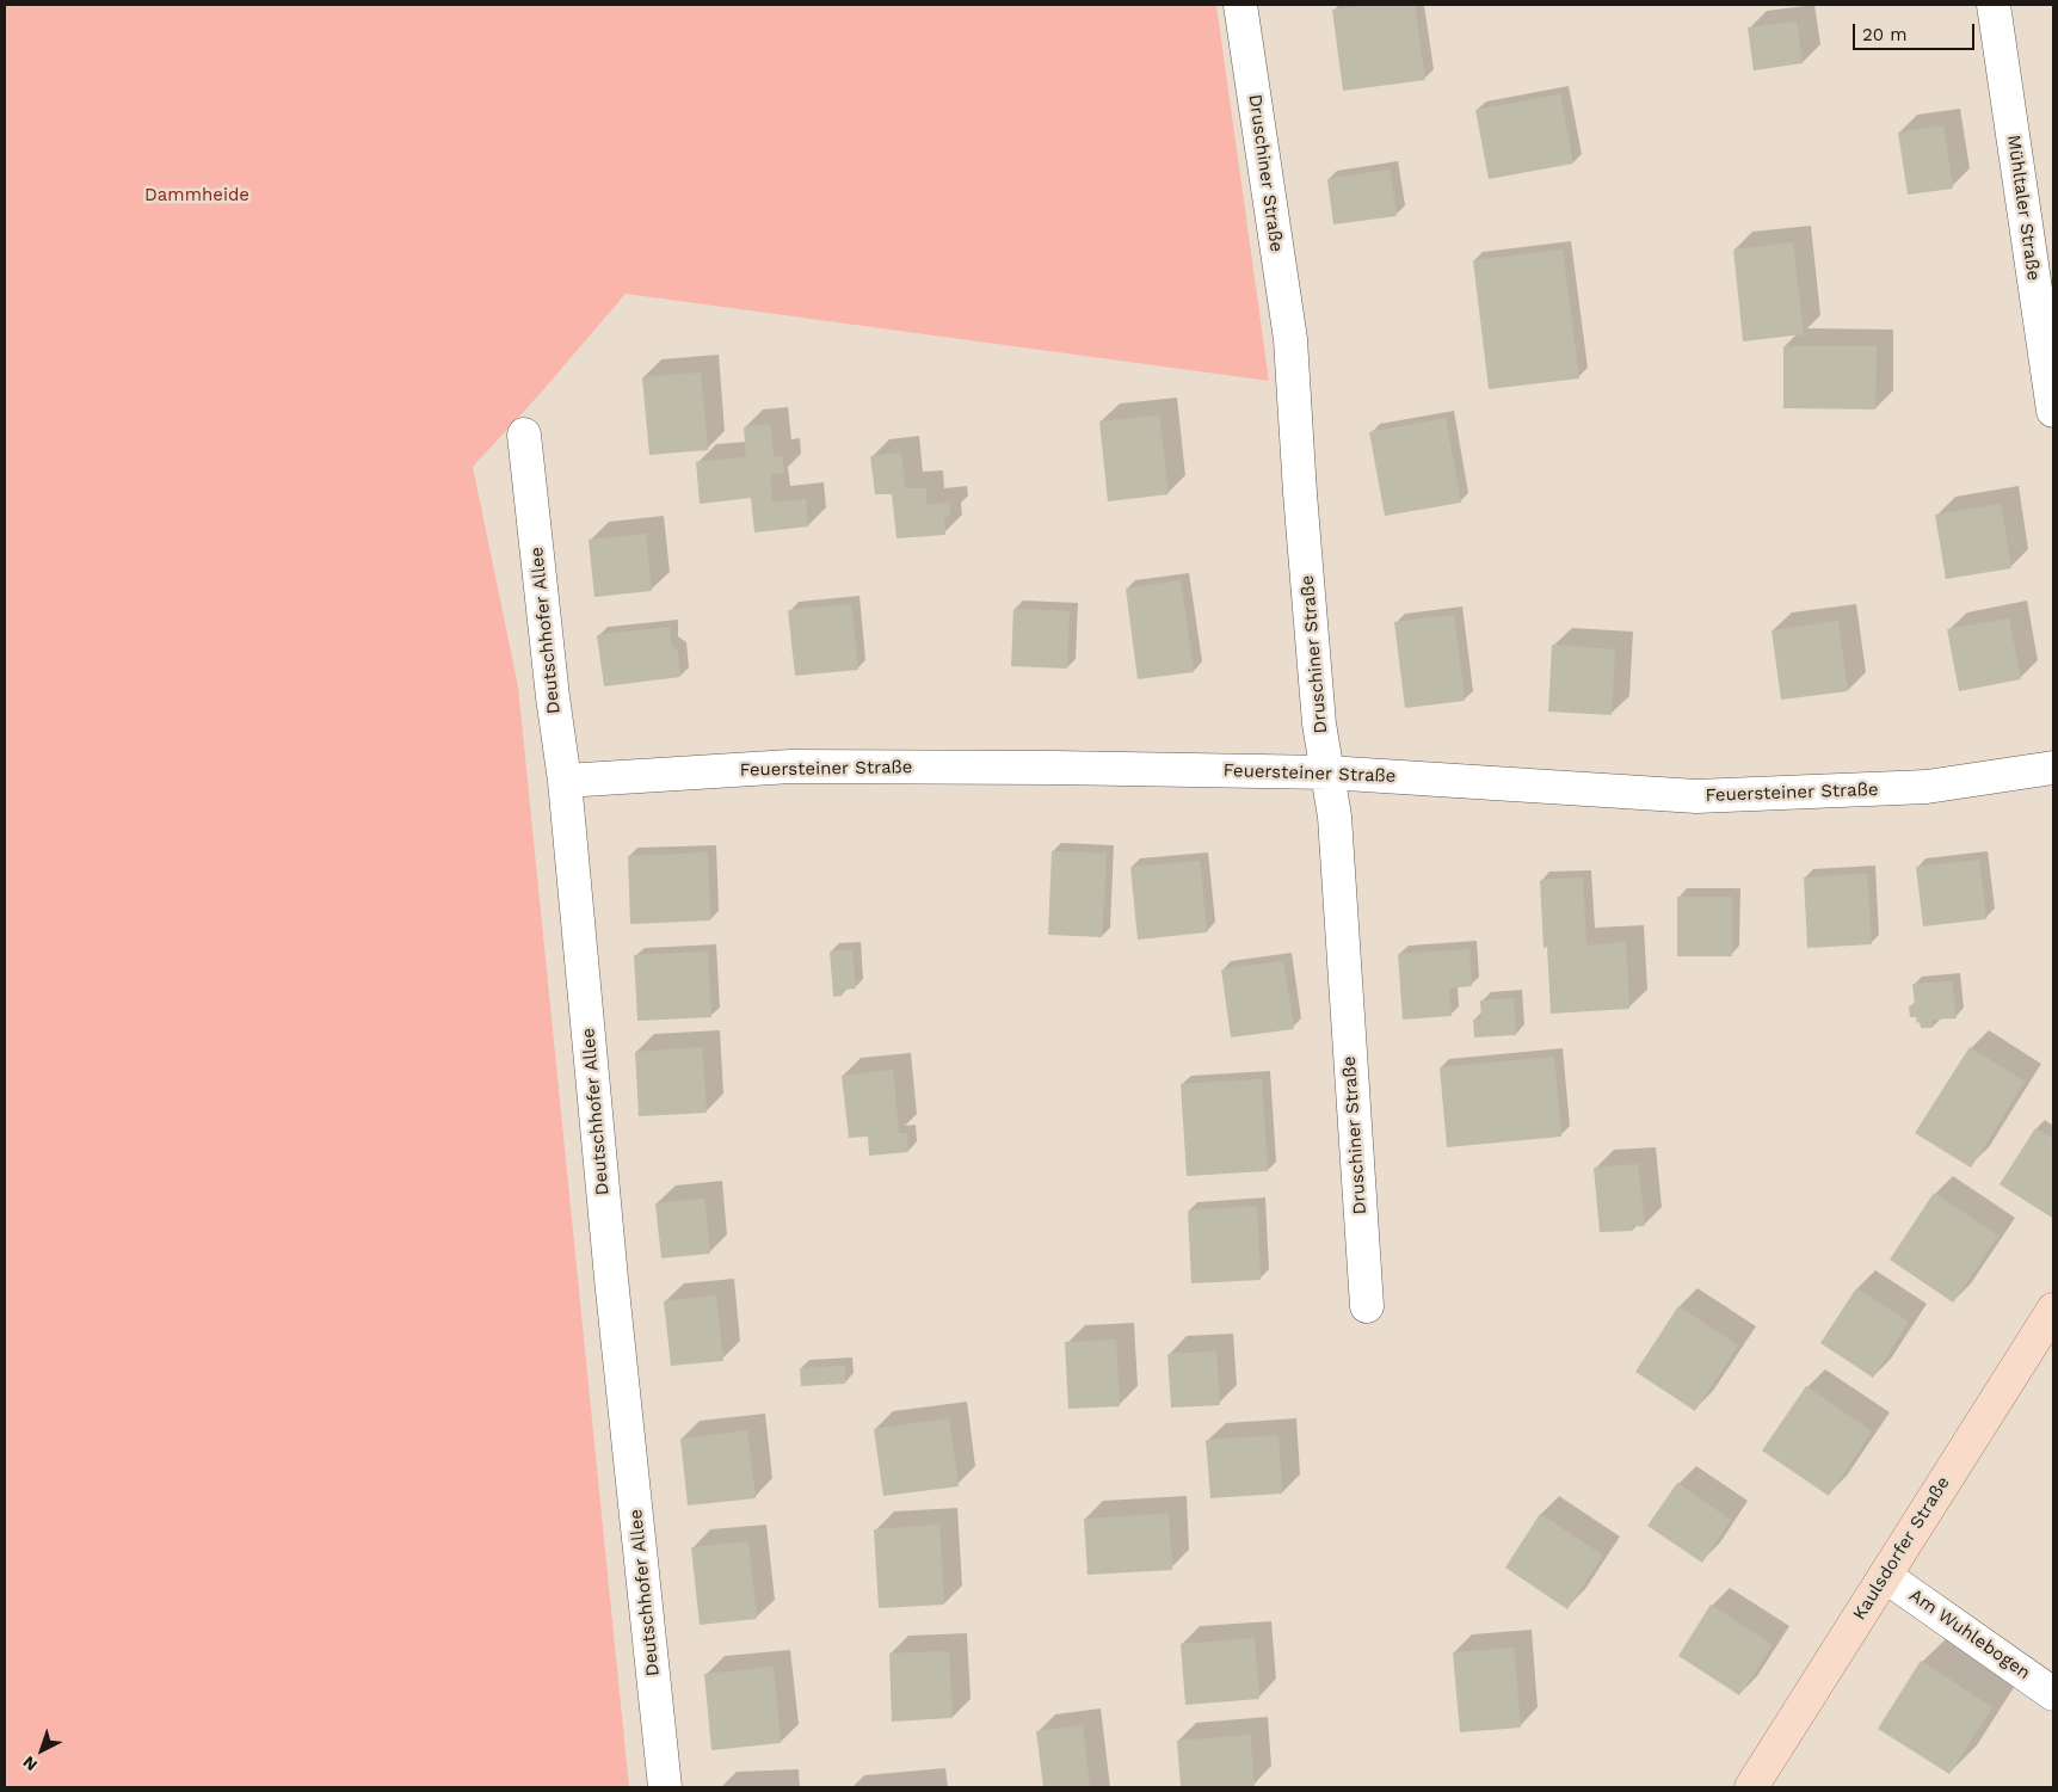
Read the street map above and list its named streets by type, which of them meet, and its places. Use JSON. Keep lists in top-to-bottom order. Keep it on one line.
{"streets":{"main road":["Kaulsdorfer Straße"],"street":["Druschiner Straße","Mühltaler Straße","Deutschhofer Allee","Feuersteiner Straße","Am Wuhlebogen"]},"crossings":[["Druschiner Straße","Feuersteiner Straße"],["Deutschhofer Allee","Feuersteiner Straße"],["Kaulsdorfer Straße","Am Wuhlebogen"]],"parks":["Dammheide"],"scale_bar":"20 m","north":"bottom left"}
